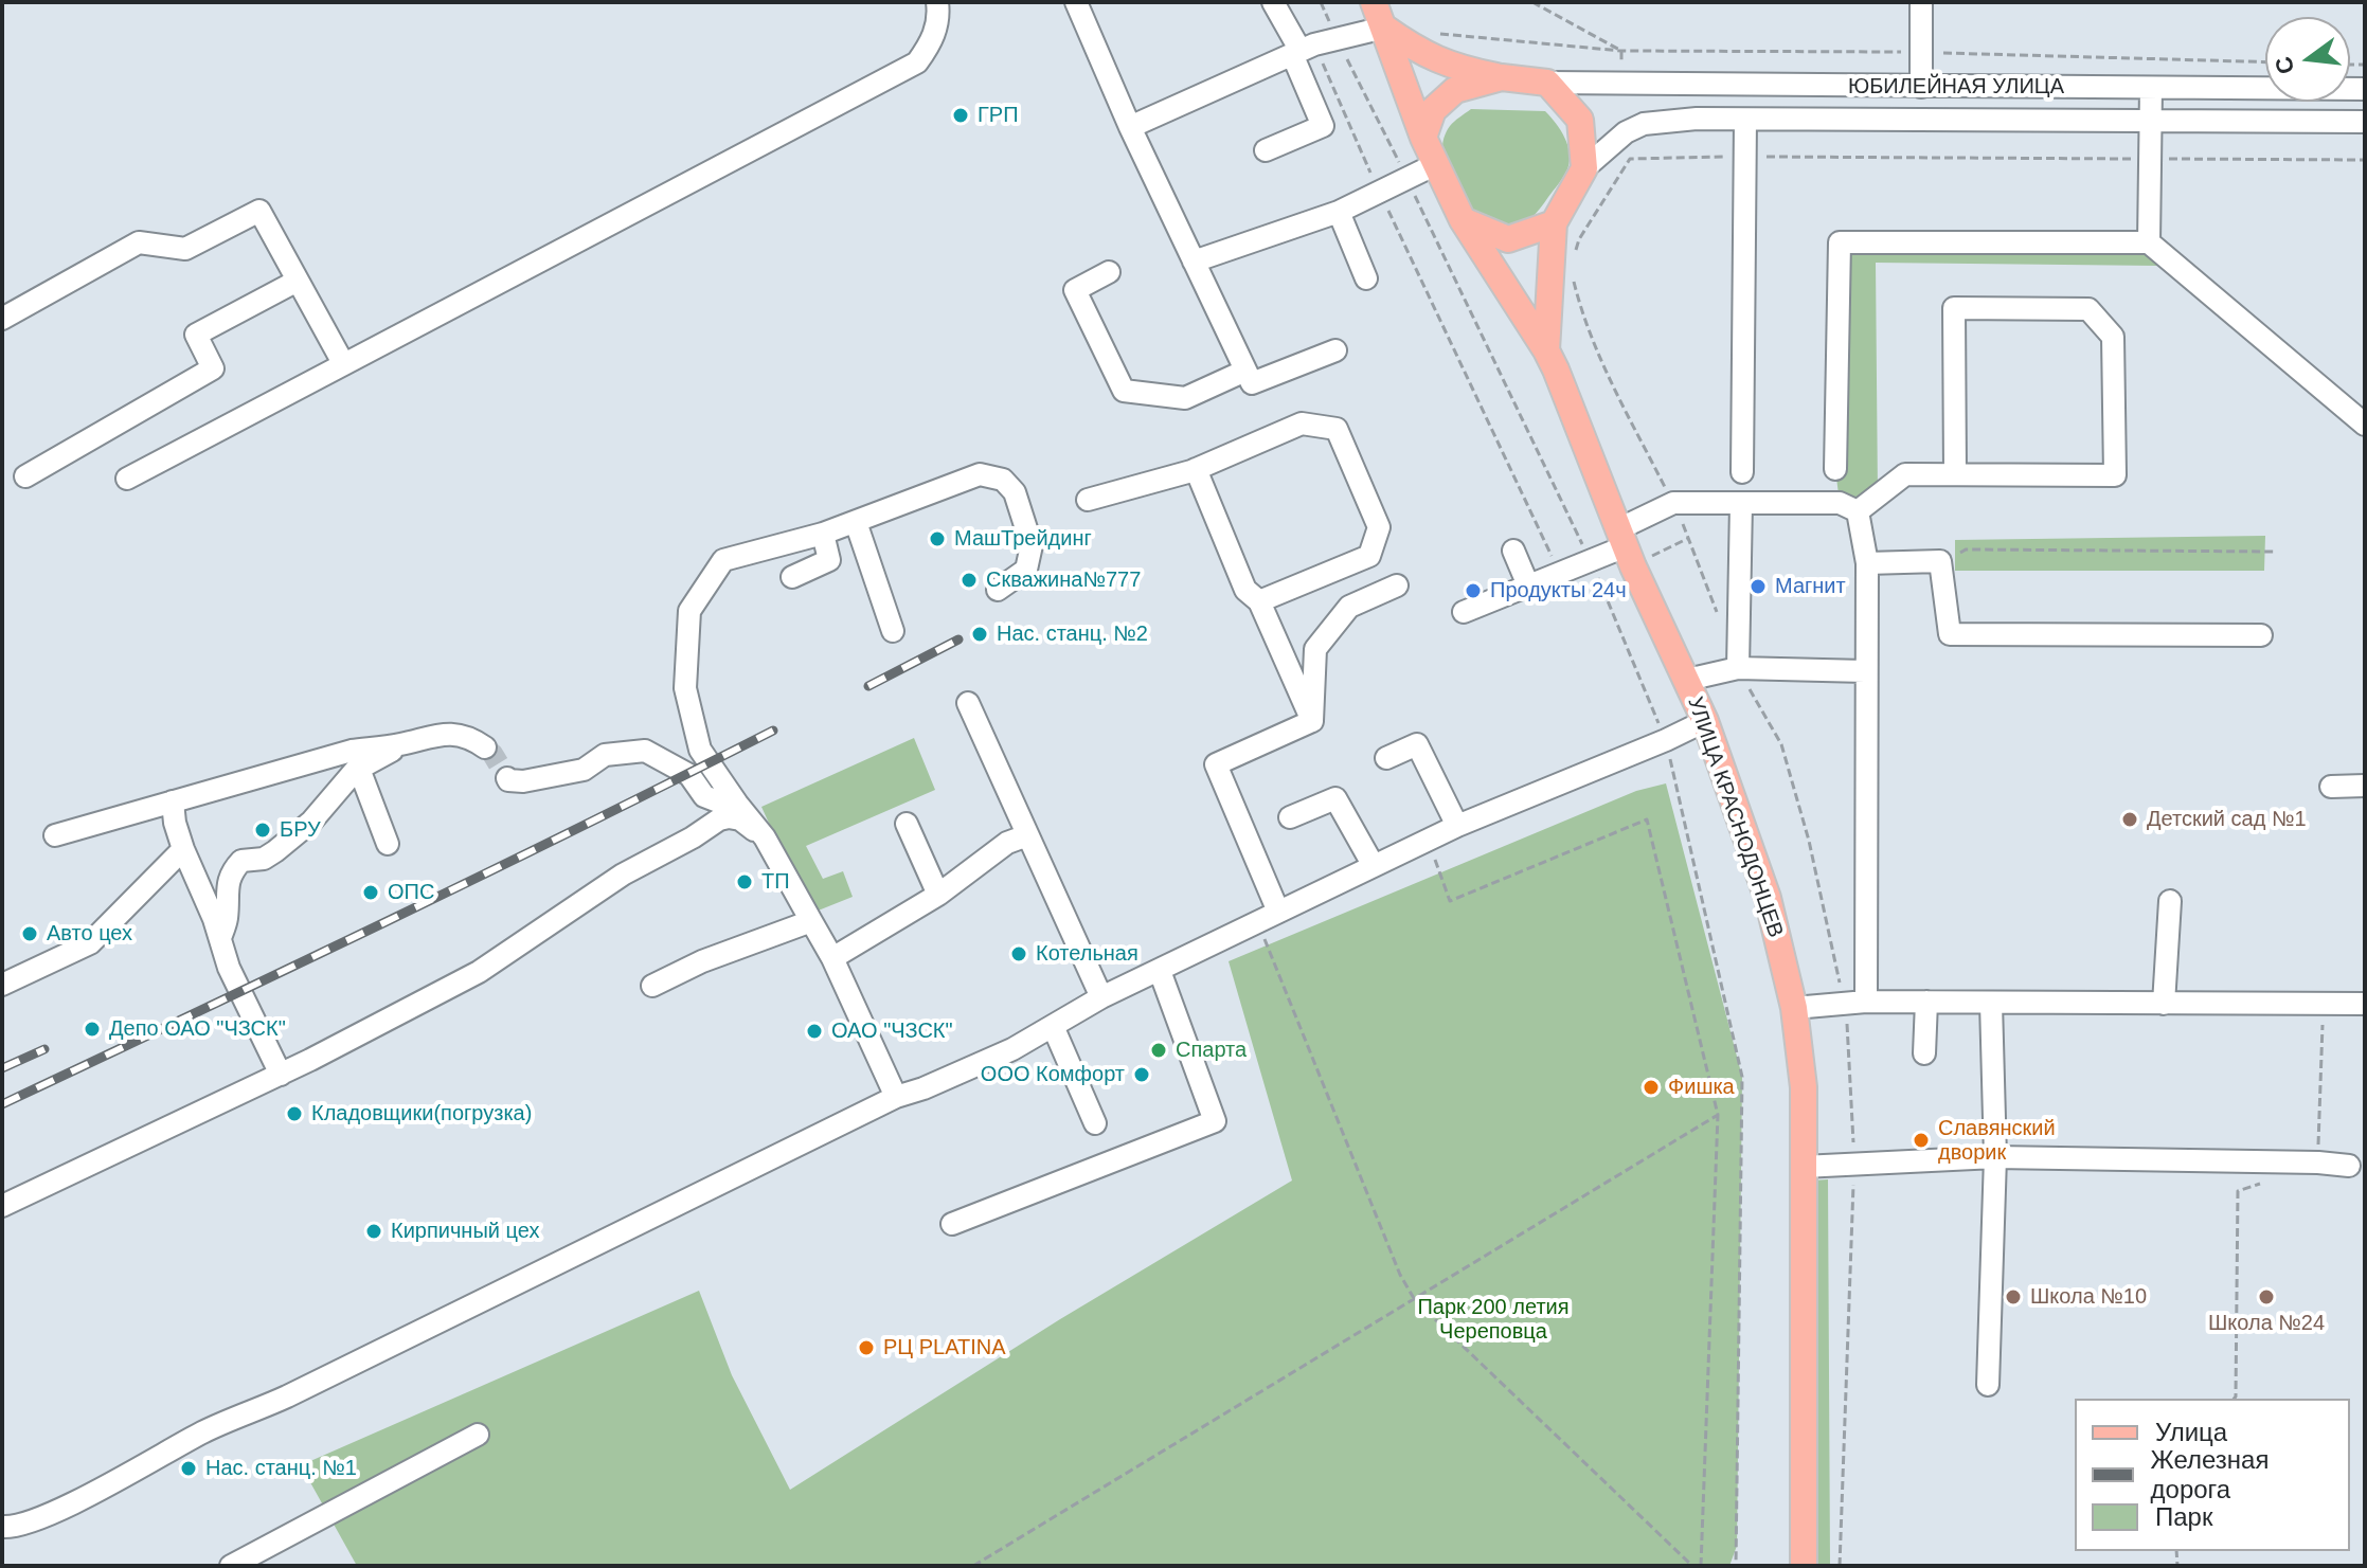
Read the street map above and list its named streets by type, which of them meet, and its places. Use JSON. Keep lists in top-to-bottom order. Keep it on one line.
{"streets":{"main road":["УЛИЦА КРАСНОДОНЦЕВ"],"street":["ЮБИЛЕЙНАЯ УЛИЦА"]},"crossings":[["ЮБИЛЕЙНАЯ УЛИЦА","УЛИЦА КРАСНОДОНЦЕВ"]],"parks":["Парк 200 летия Череповца"],"places":["ГРП","МашТрейдинг","Скважина№777","Магнит","Продукты 24ч","Нас. станц. №2","Детский сад №1","БРУ","ТП","ОПС","Авто цех","Котельная","Депо ОАО \"ЧЗСК\"","ОАО \"ЧЗСК\"","Спарта","ООО Комфорт","Фишка","Кладовщики(погрузка)","Славянский дворик","Кирпичный цех","Школа №10","Школа №24","РЦ PLATINA","Нас. станц. №1"],"legend":["Улица","Железная дорога","Парк"],"north":"left"}
